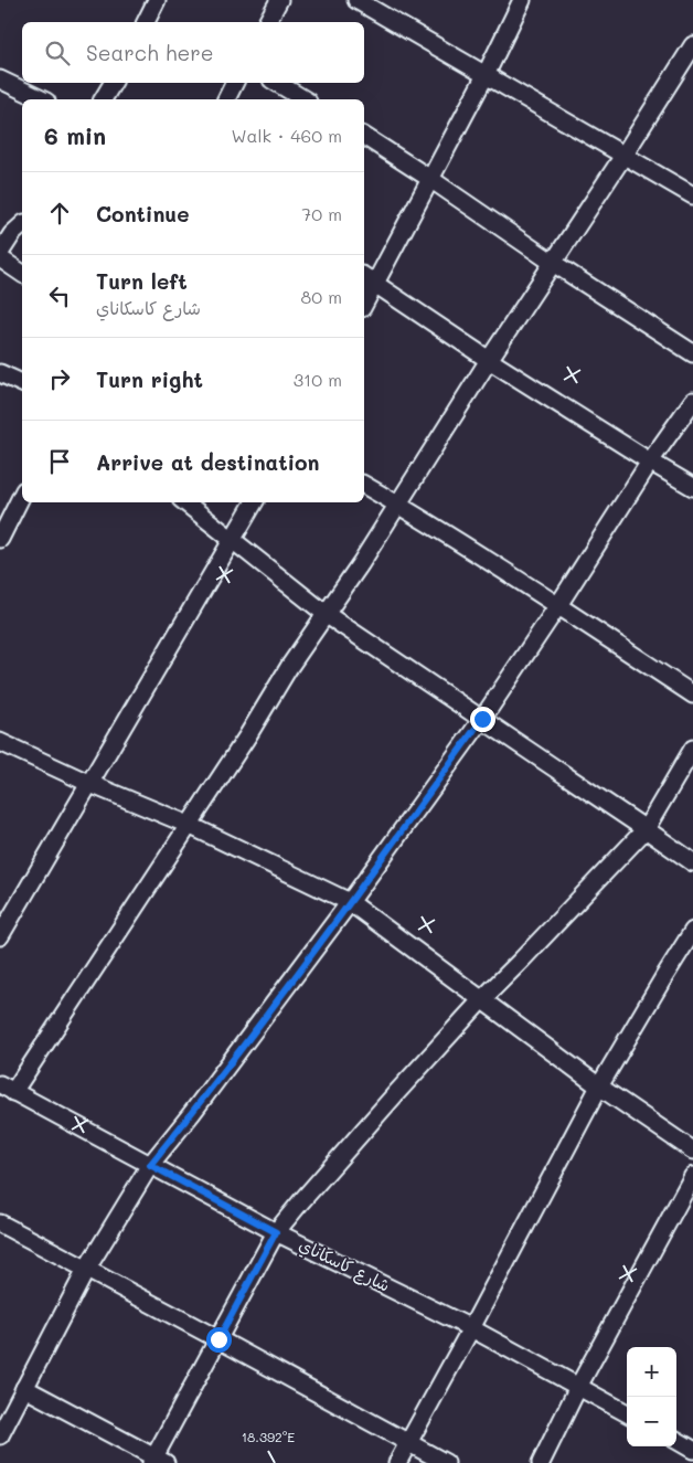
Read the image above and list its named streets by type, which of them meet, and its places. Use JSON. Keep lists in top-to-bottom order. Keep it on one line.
{"streets":{"street":["شارع كاسكاناي"]},"page":{"search":"Search here","heading":["6 min","Walk · 460 m"],"list":[["Continue","70 m"],["Turn left","شارع كاسكاناي","80 m"],["Turn right","310 m"],"Arrive at destination"],"map_buttons":["+","−"]},"coordinates":["18.392°E"]}
